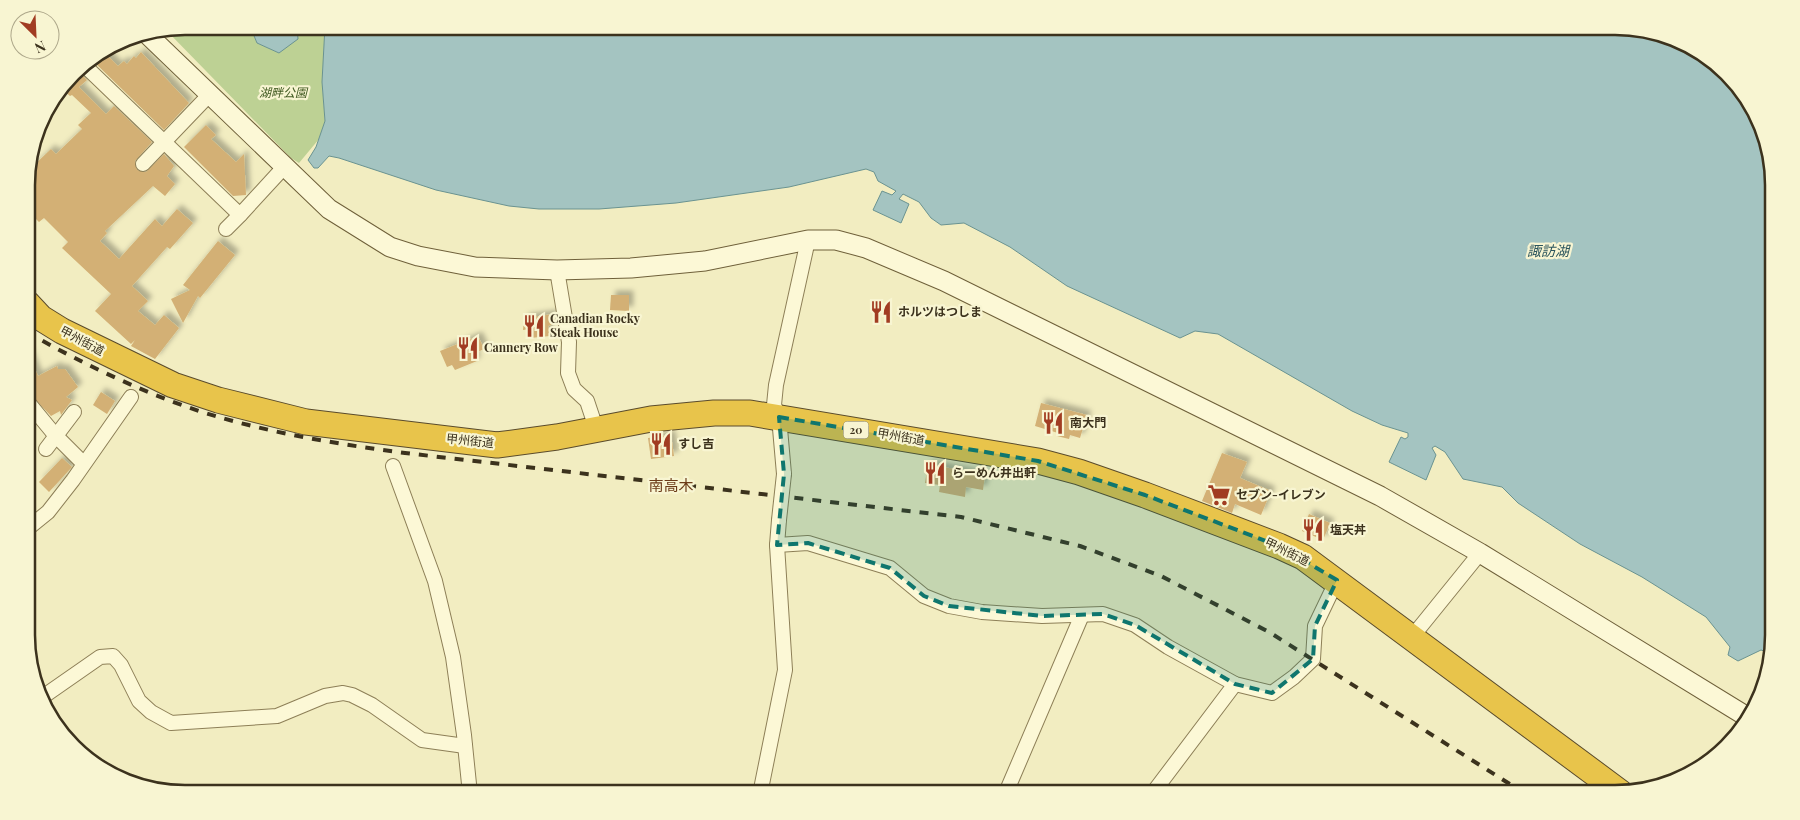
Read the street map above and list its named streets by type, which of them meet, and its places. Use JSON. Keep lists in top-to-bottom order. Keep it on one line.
{"streets":{"highway":["甲州街道","20"]},"districts":["南高木"],"water":["諏訪湖"],"parks":["湖畔公園"],"places":{"restaurant":["ホルツはつしま","Canadian Rocky Steak House","Cannery Row","南大門","すし吉","らーめん井出軒","塩天丼"],"supermarket":["セブン-イレブン"]},"north":"bottom right"}
